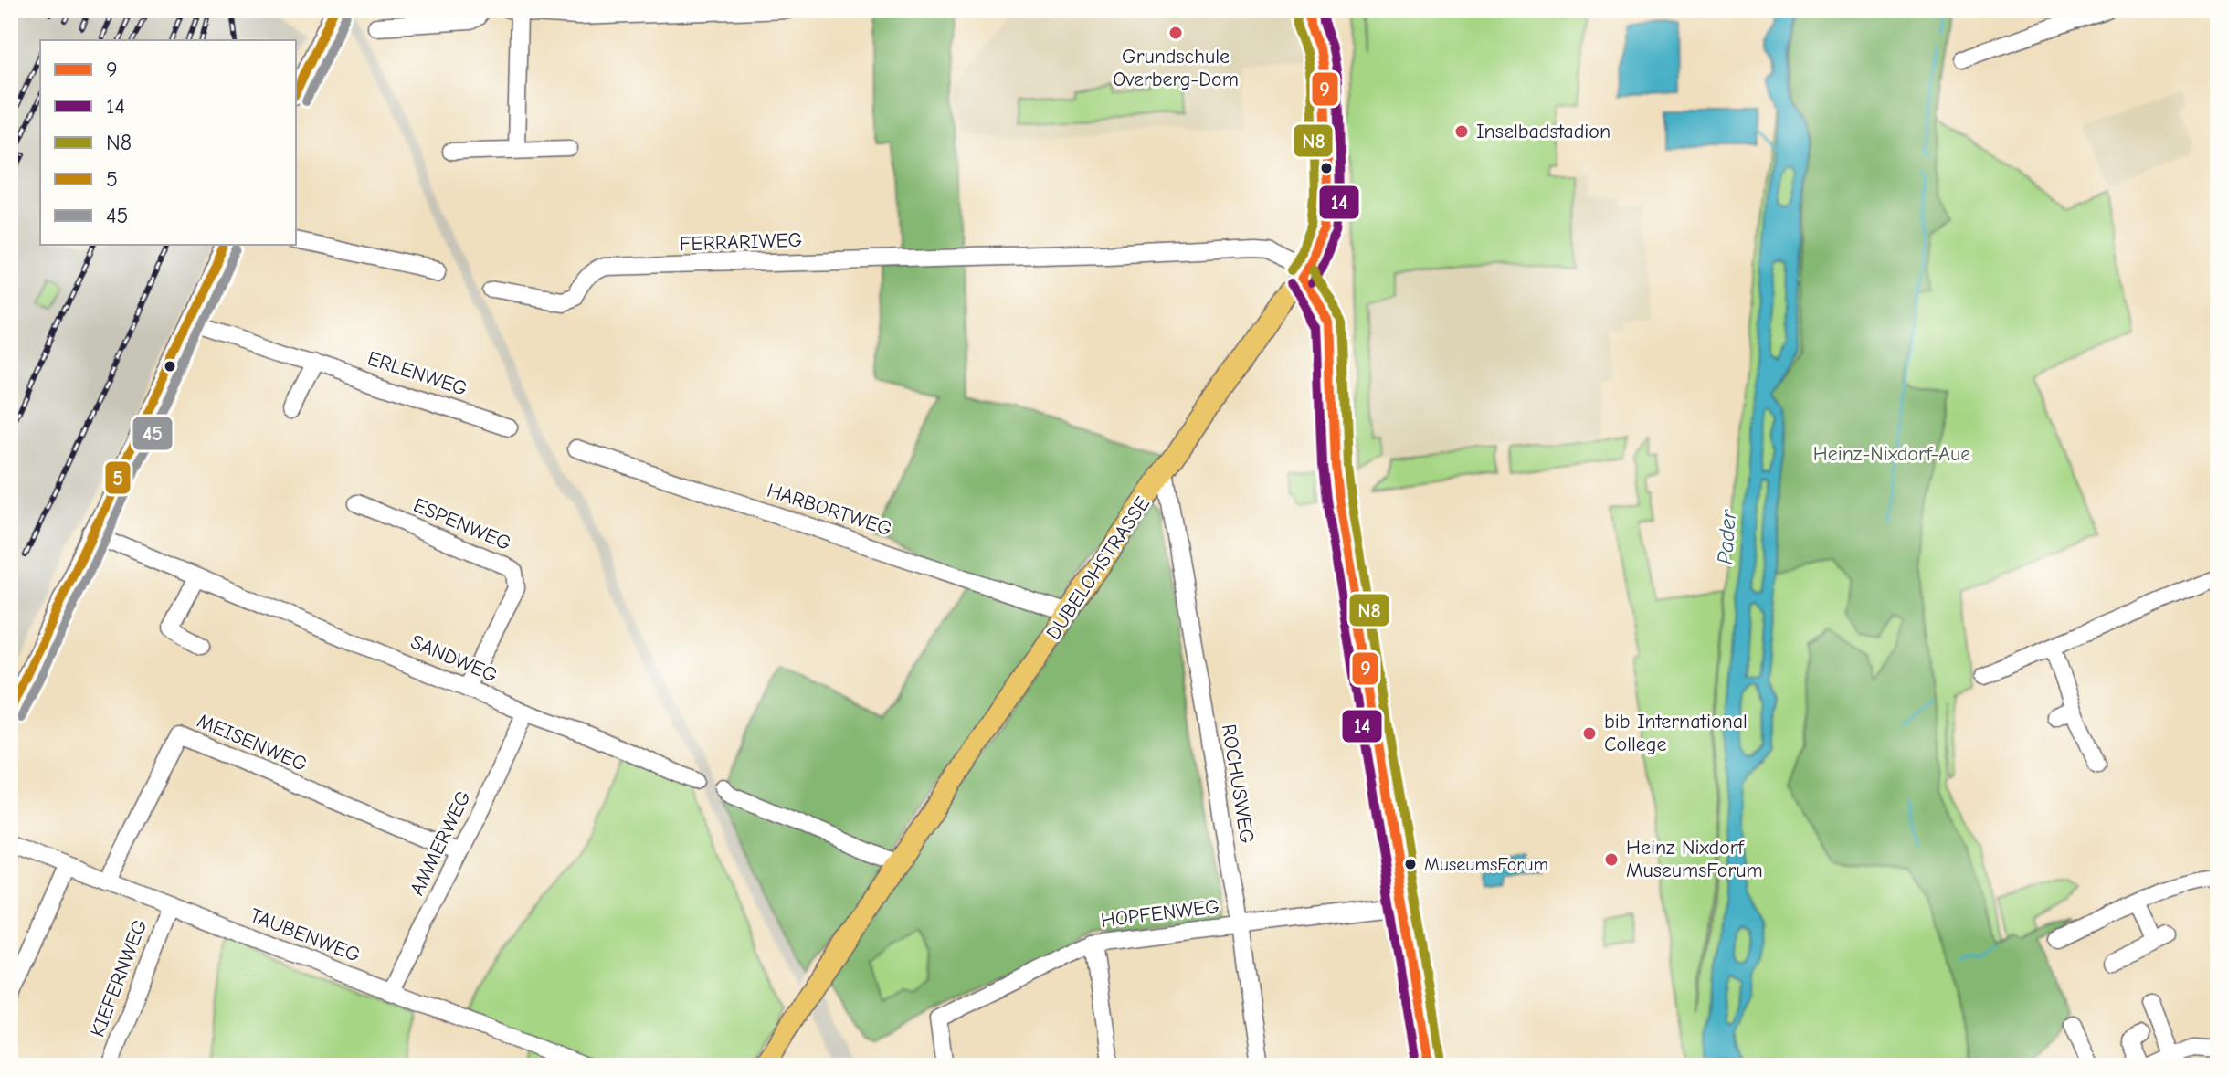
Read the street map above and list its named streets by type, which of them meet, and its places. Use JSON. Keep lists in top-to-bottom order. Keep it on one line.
{"streets":{"main road":["DUBELOHSTRASSE"],"street":["FERRARIWEG","ERLENWEG","HARBORTWEG","ESPENWEG","SANDWEG","MEISENWEG","ROCHUSWEG","AMMERWEG","HOPFENWEG","TAUBENWEG","KIEFERNWEG"]},"crossings":[["FERRARIWEG","DUBELOHSTRASSE"],["FERRARIWEG","HOPFENWEG"],["HARBORTWEG","DUBELOHSTRASSE"],["ESPENWEG","SANDWEG"],["DUBELOHSTRASSE","ROCHUSWEG"],["SANDWEG","AMMERWEG"],["MEISENWEG","AMMERWEG"],["MEISENWEG","TAUBENWEG"],["ROCHUSWEG","HOPFENWEG"],["AMMERWEG","TAUBENWEG"],["TAUBENWEG","KIEFERNWEG"]],"water":["Pader"],"parks":["Heinz-Nixdorf-Aue"],"places":["Grundschule Overberg-Dom","Inselbadstadion","bib International College","Heinz Nixdorf MuseumsForum","MuseumsForum"],"lines":["transit line 9","transit line 14","transit line 5","transit line N8","transit line 45"],"legend":["9","14","N8","5","45"]}
